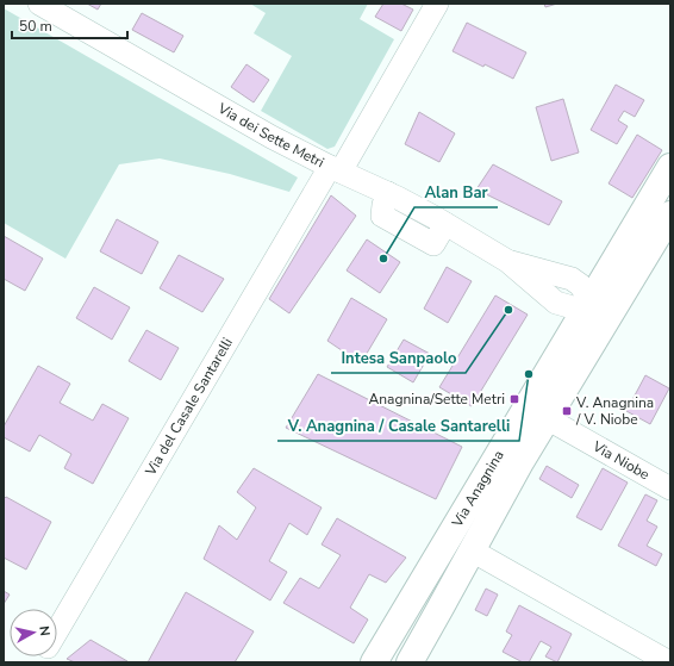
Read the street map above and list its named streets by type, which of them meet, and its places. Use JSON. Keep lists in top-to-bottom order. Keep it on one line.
{"streets":{"main road":["Via Anagnina"],"street":["Via dei Sette Metri","Via del Casale Santarelli","Via Niobe"]},"crossings":[["Via dei Sette Metri","Via del Casale Santarelli"],["Via dei Sette Metri","Via Anagnina"],["Via Niobe","Via Anagnina"]],"places":{"other":["Alan Bar","Intesa Sanpaolo","V. Anagnina / Casale Santarelli"],"transit":["Anagnina/Sette Metri","V. Anagnina / V. Niobe"]},"scale_bar":"50 m","north":"right"}
